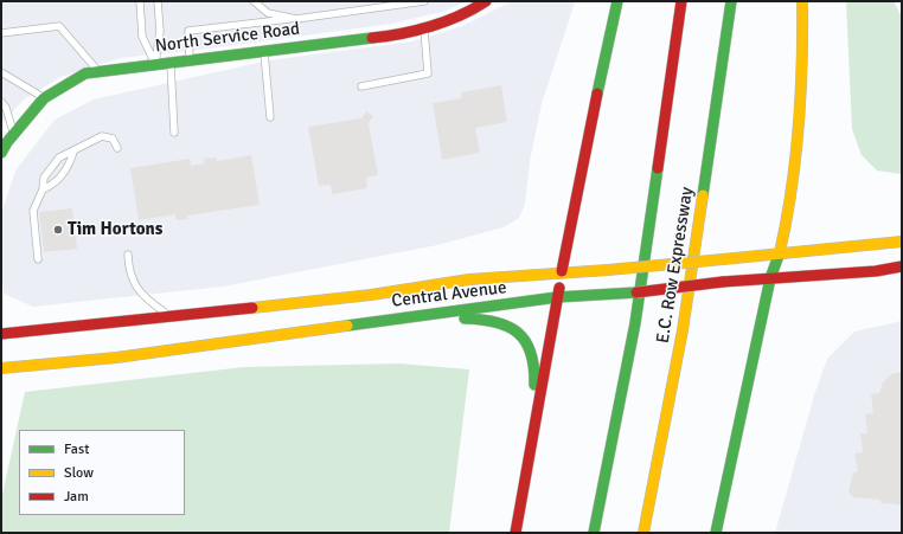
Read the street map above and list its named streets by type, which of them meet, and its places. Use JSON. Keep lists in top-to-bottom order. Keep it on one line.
{"streets":{"main road":["North Service Road","E.C. Row Expressway","Central Avenue"]},"places":["Tim Hortons"],"legend":["Fast","Slow","Jam"]}
